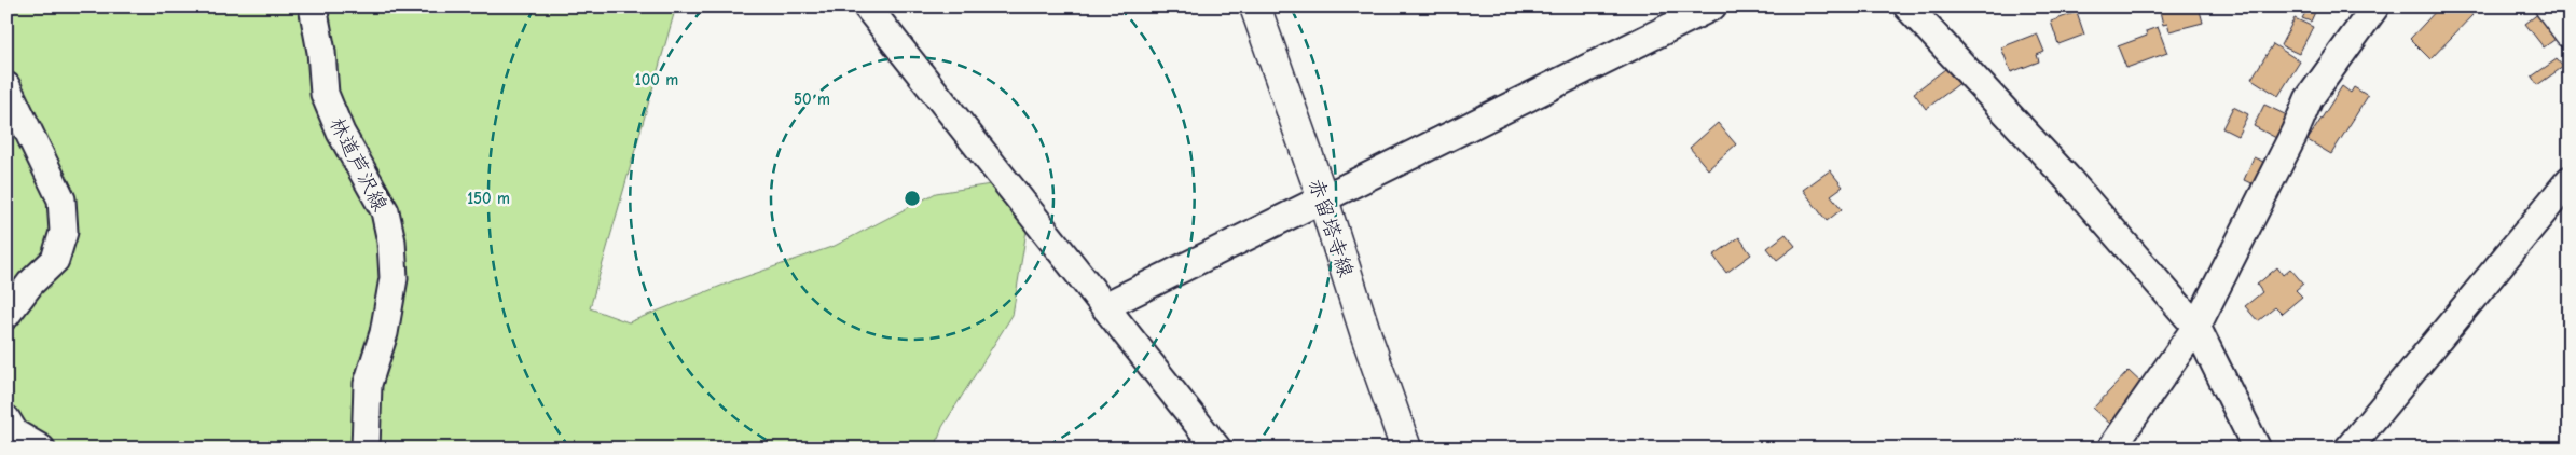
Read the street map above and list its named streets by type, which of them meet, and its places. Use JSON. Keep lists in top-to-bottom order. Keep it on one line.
{"streets":{"main road":["赤留塔寺線"],"street":["林道芦沢線"]},"rings":["100 m","50 m","150 m"]}
